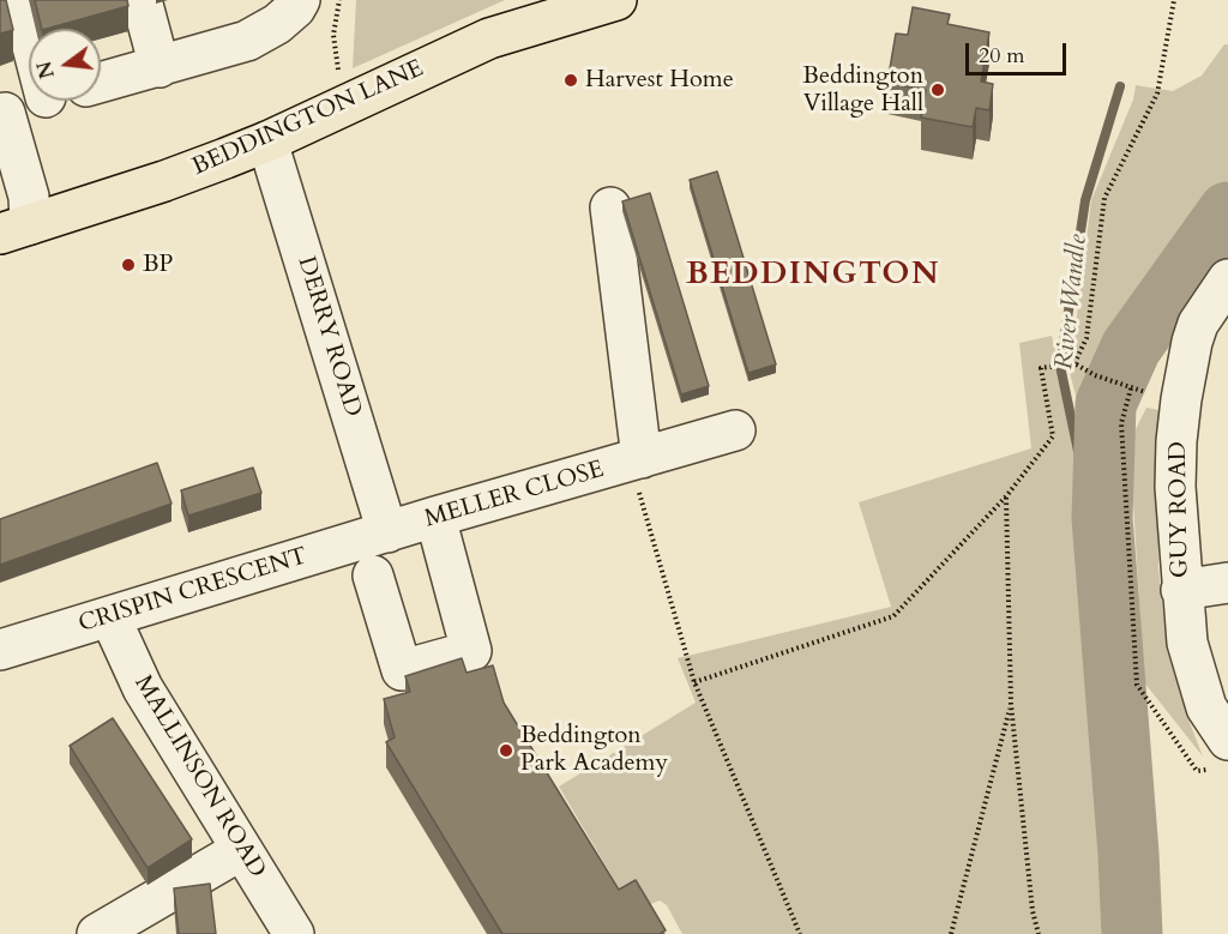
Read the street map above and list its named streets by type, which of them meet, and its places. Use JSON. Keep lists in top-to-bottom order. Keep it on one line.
{"streets":{"main road":["BEDDINGTON LANE"],"street":["DERRY ROAD","MELLER CLOSE","GUY ROAD","CRISPIN CRESCENT","MALLINSON ROAD"]},"crossings":[["BEDDINGTON LANE","DERRY ROAD"],["DERRY ROAD","MELLER CLOSE"],["DERRY ROAD","CRISPIN CRESCENT"],["MELLER CLOSE","CRISPIN CRESCENT"],["CRISPIN CRESCENT","MALLINSON ROAD"]],"districts":["BEDDINGTON"],"water":["River Wandle"],"places":["Harvest Home","Beddington Village Hall","BP","Beddington Park Academy"],"scale_bar":"20 m","north":"left"}
